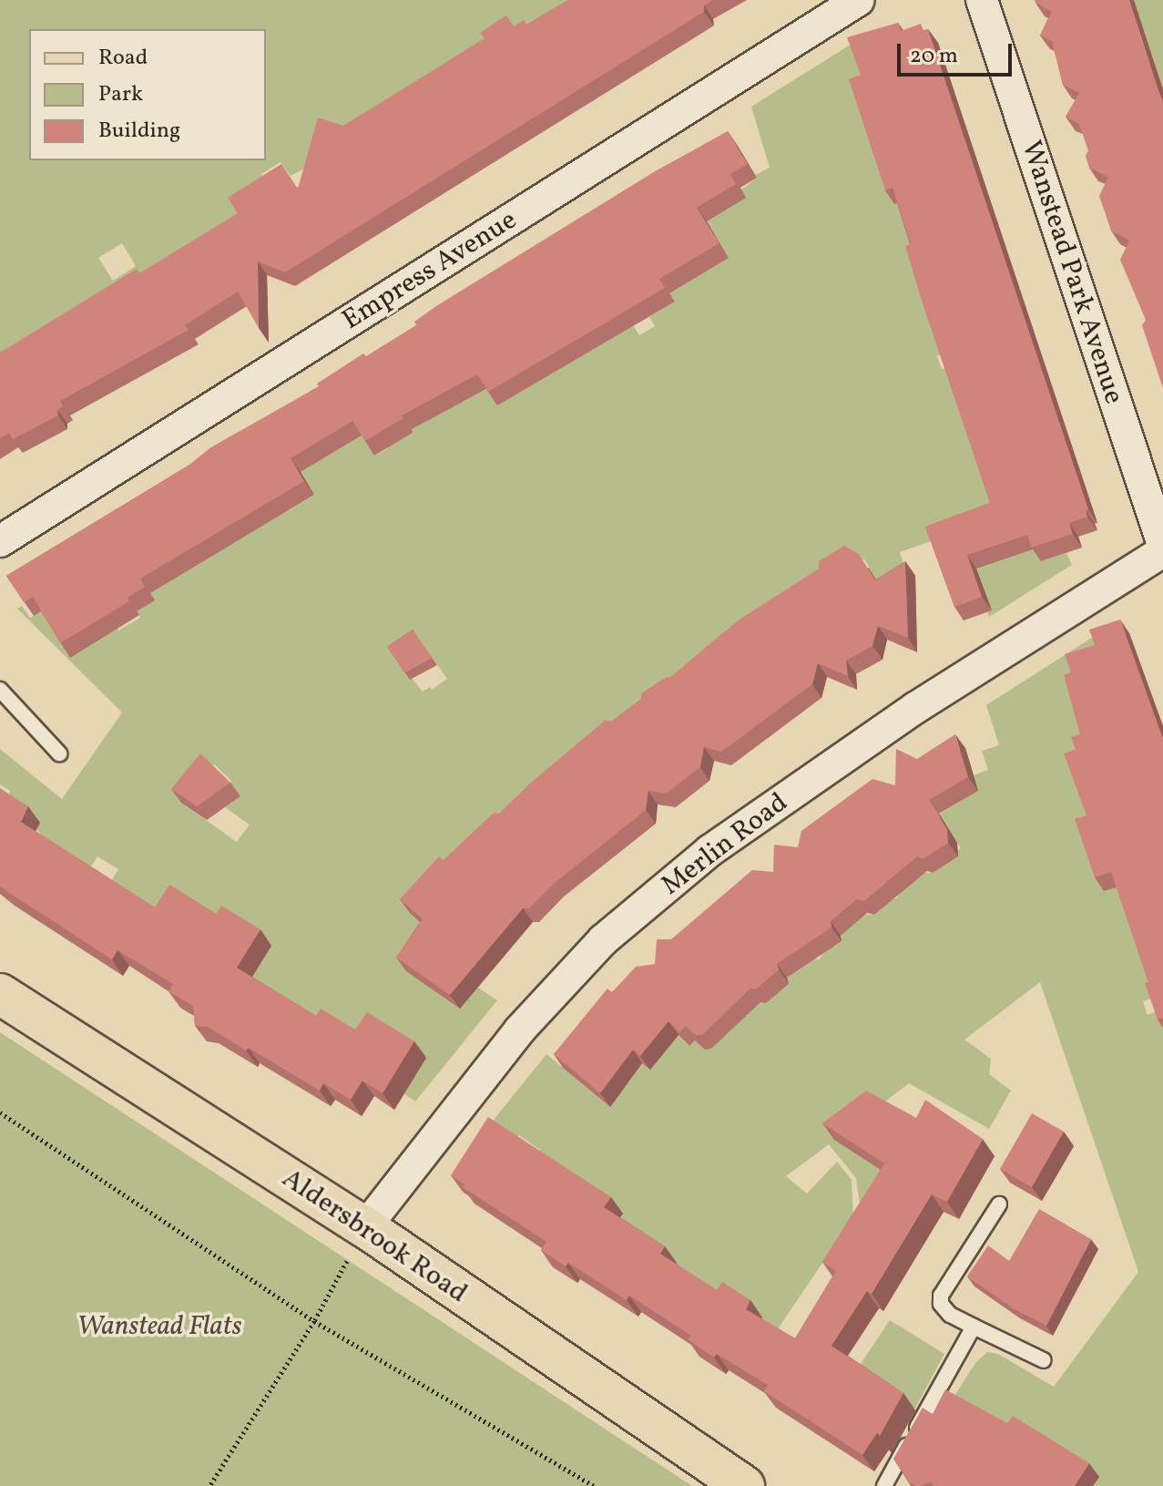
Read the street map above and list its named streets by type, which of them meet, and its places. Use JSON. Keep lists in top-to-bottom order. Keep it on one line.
{"streets":{"main road":["Aldersbrook Road"],"street":["Empress Avenue","Wanstead Park Avenue","Merlin Road"]},"crossings":[["Merlin Road","Aldersbrook Road"]],"parks":["Wanstead Flats"],"legend":["Road","Park","Building"],"scale_bar":"20 m"}
